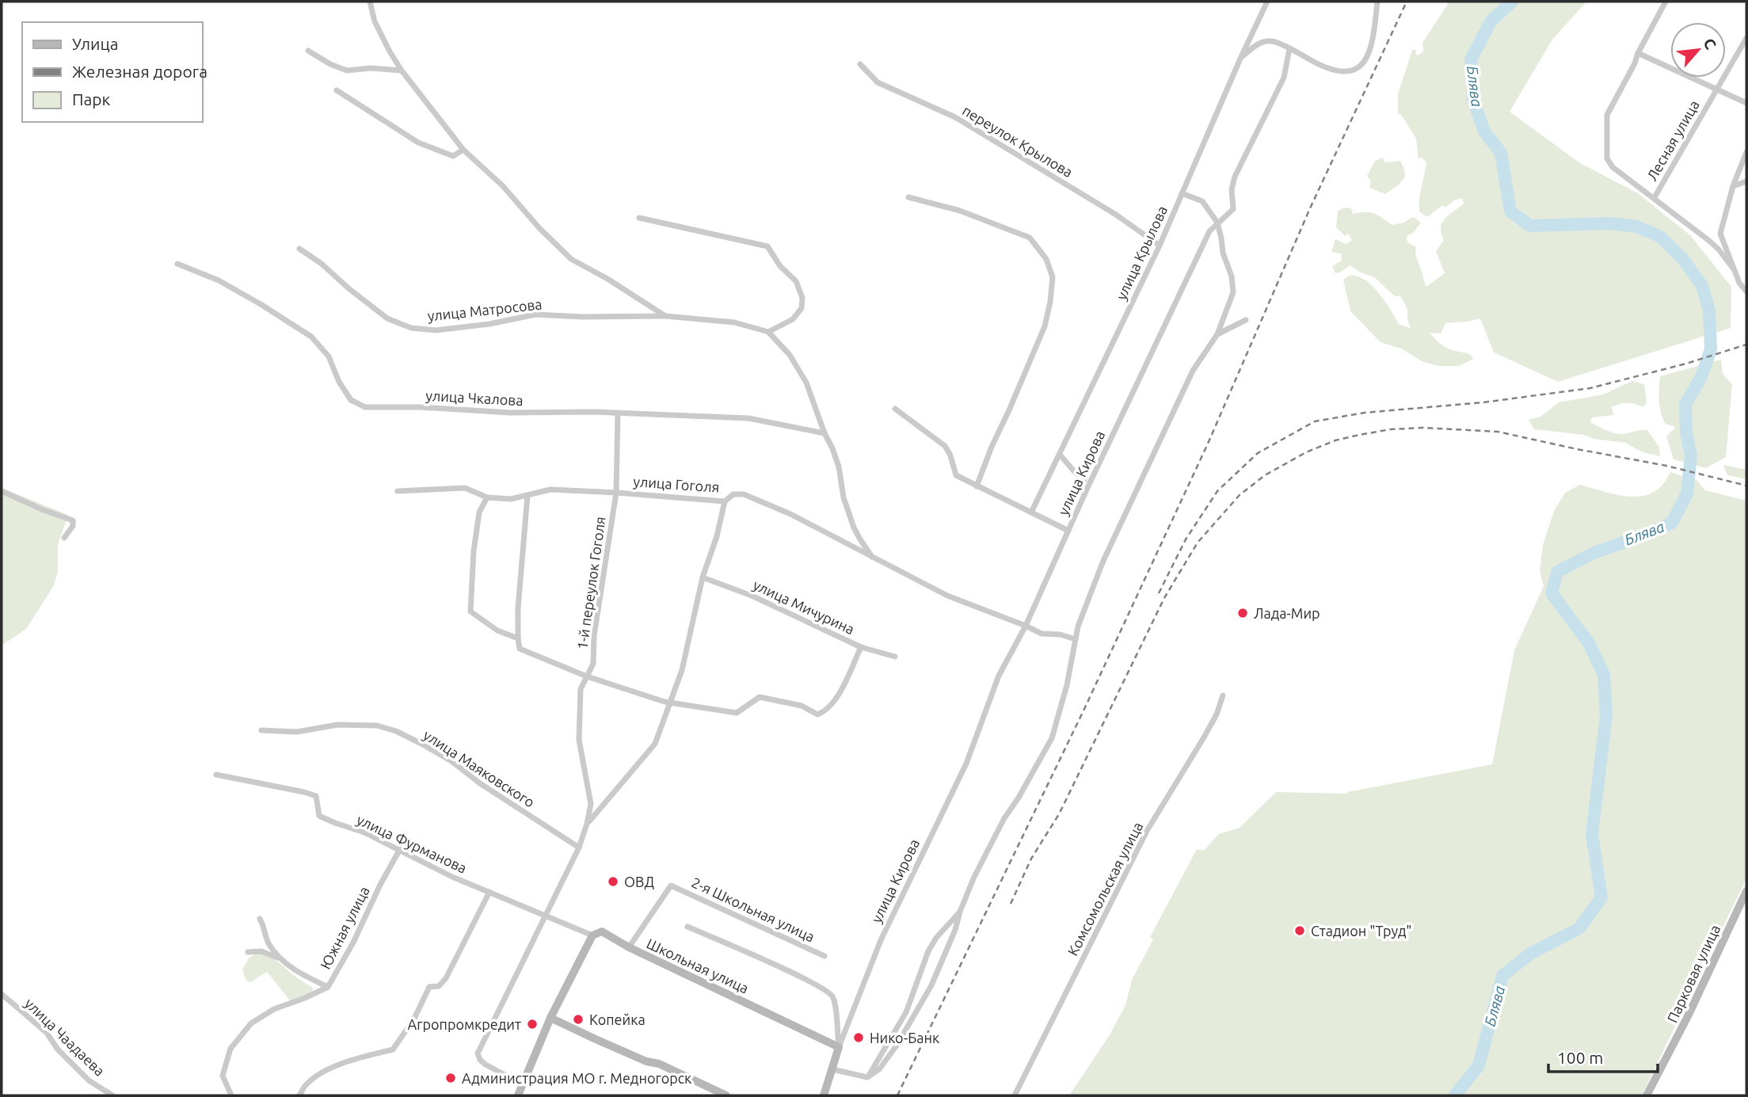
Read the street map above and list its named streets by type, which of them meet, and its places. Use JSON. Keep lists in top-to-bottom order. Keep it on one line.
{"streets":{"street":["Лесная улица","переулок Крылова","улица Крылова","улица Матросова","улица Чкалова","улица Кирова","улица Гоголя","1-й переулок Гоголя","улица Мичурина","улица Маяковского","улица Фурманова","Комсомольская улица","2-я Школьная улица","Южная улица","Школьная улица","Парковая улица","улица Чаадаева"]},"crossings":[["переулок Крылова","улица Крылова"],["улица Чкалова","1-й переулок Гоголя"],["улица Кирова","улица Гоголя"],["улица Кирова","Школьная улица"],["улица Гоголя","1-й переулок Гоголя"],["улица Фурманова","Южная улица"],["улица Фурманова","Школьная улица"],["2-я Школьная улица","Школьная улица"]],"water":["Блява"],"places":["Лада-Мир","ОВД","Стадион \"Труд\"","Копейка","Агропромкредит","Нико-Банк","Администрация МО г. Медногорск"],"legend":["Улица","Железная дорога","Парк"],"scale_bar":"100 m","north":"top right"}
